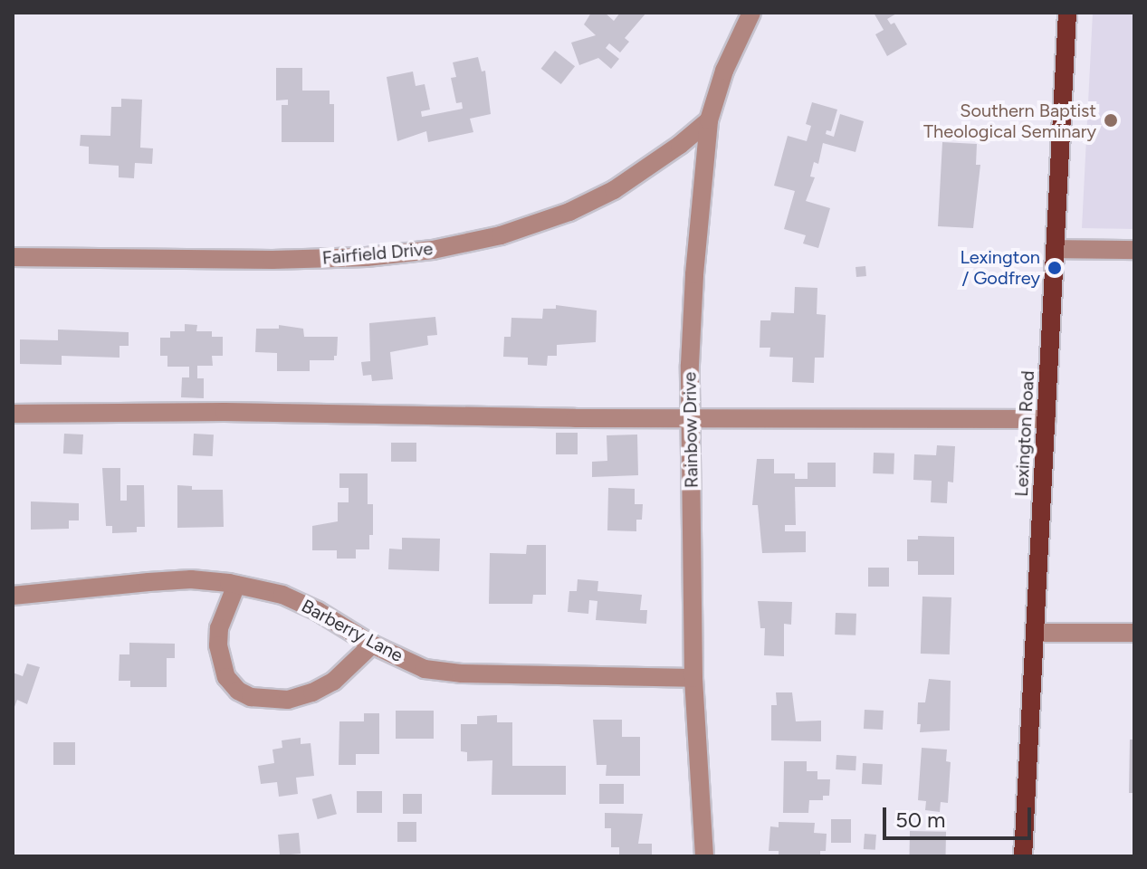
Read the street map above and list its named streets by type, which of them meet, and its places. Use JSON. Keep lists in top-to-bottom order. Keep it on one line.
{"streets":{"main road":["Lexington Road"],"street":["Fairfield Drive","Rainbow Drive","Barberry Lane"]},"crossings":[["Fairfield Drive","Rainbow Drive"],["Rainbow Drive","Barberry Lane"]],"places":["Southern Baptist Theological Seminary","Lexington / Godfrey"],"scale_bar":"50 m"}
